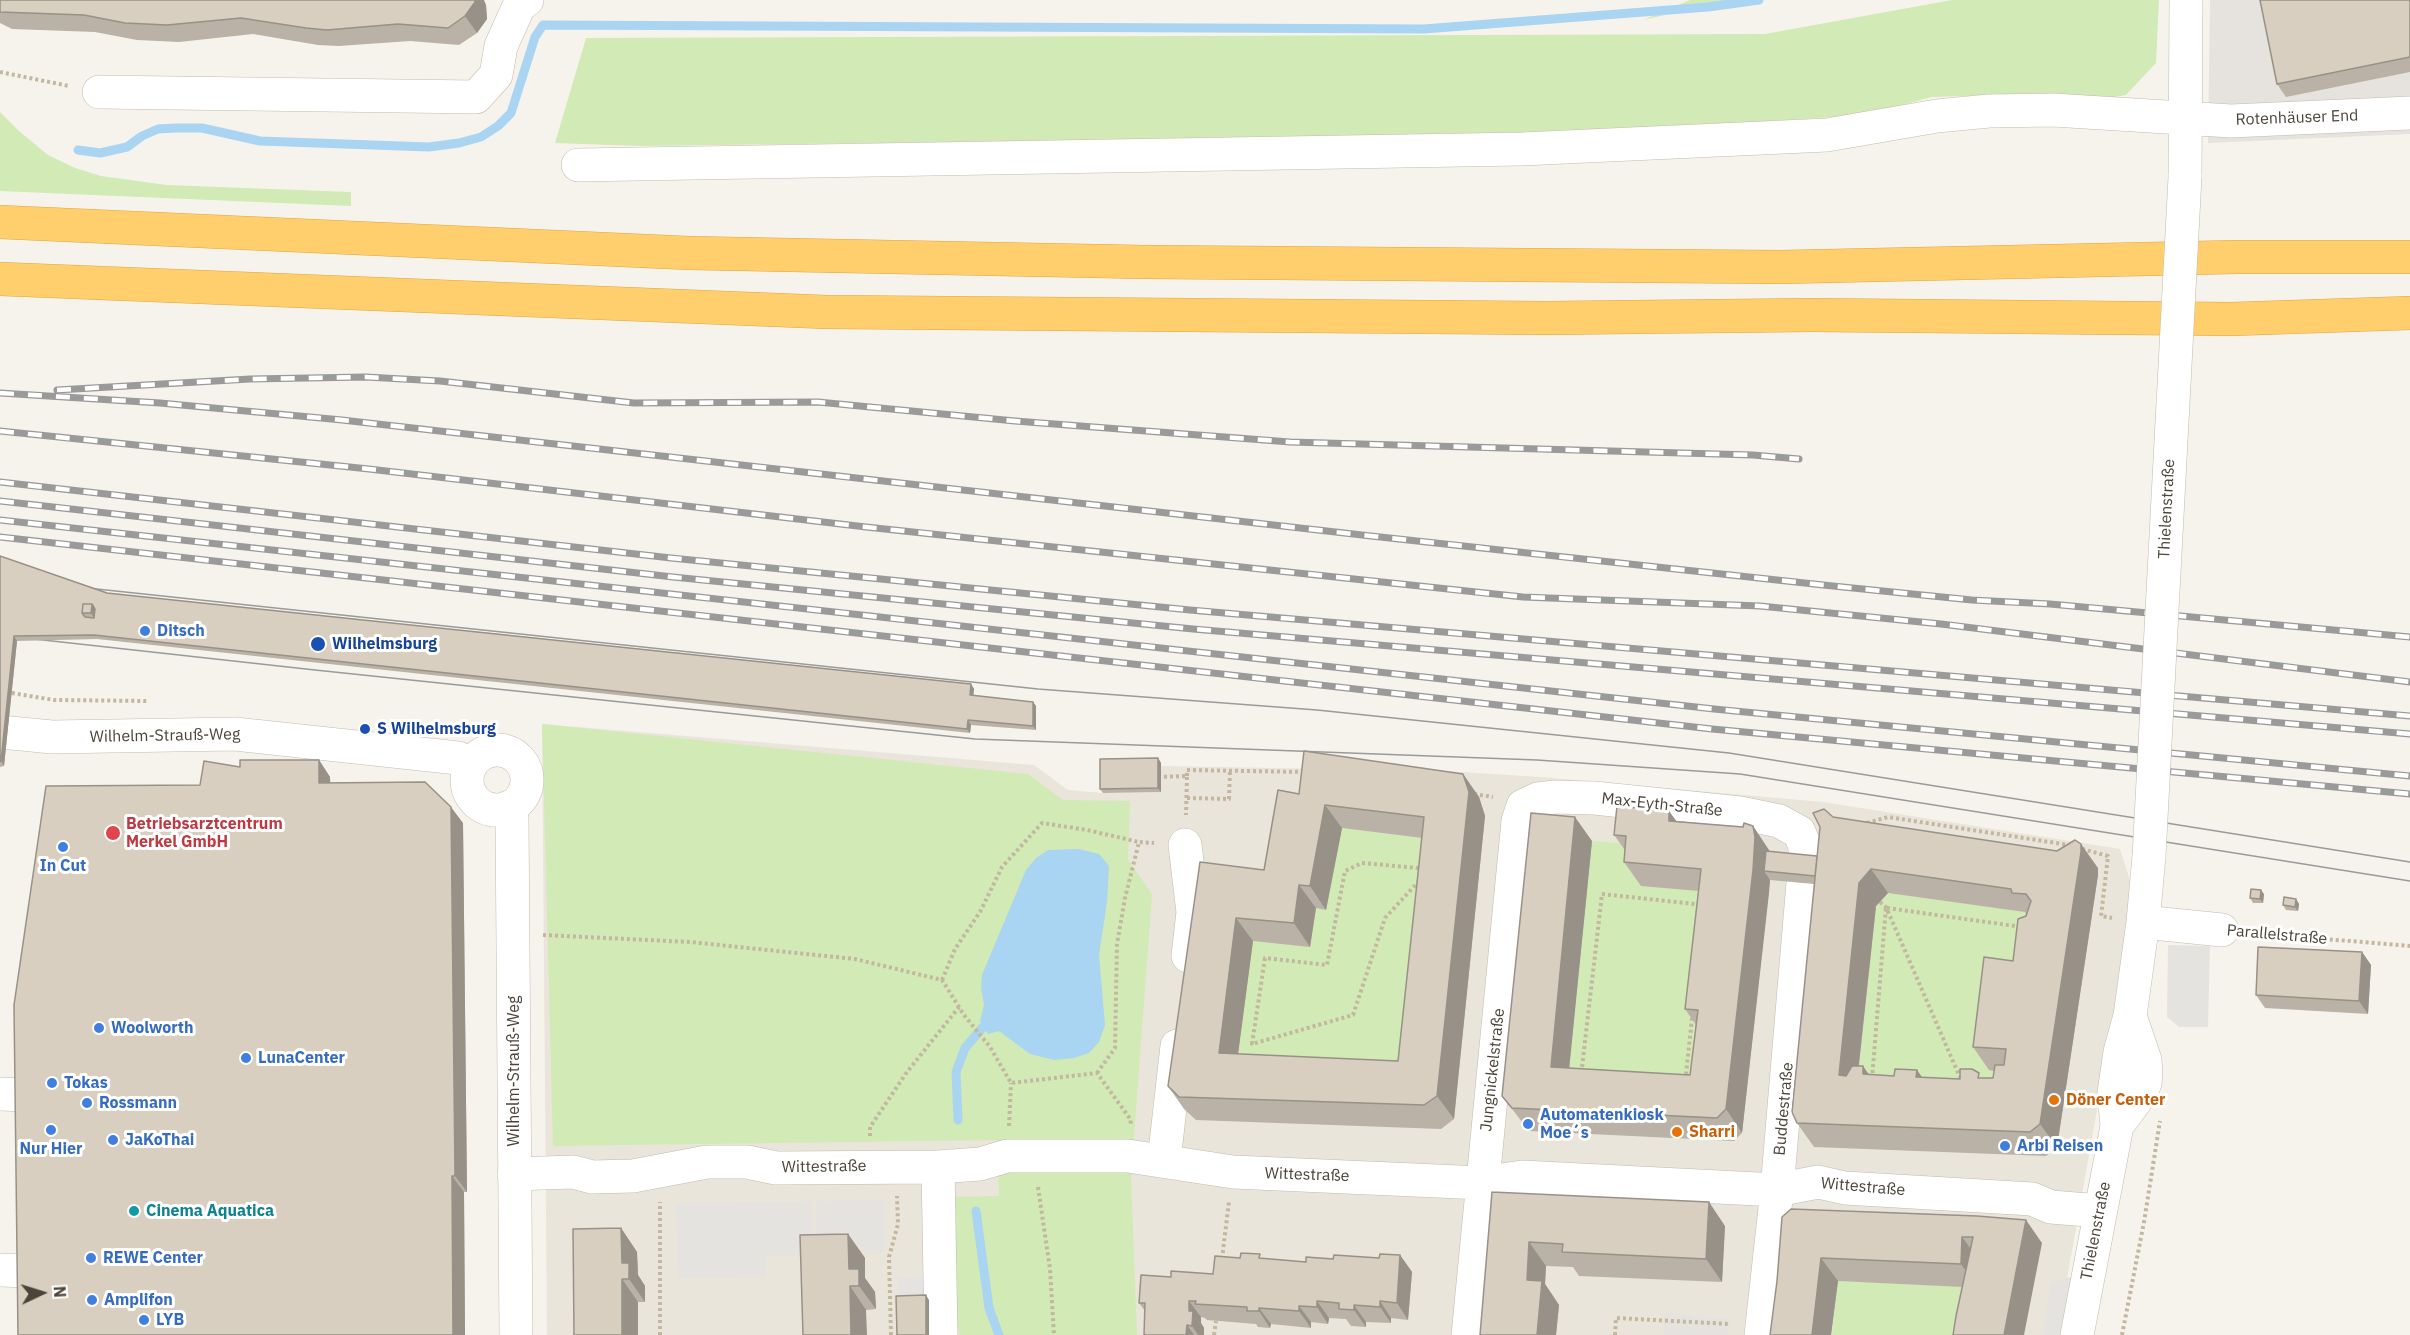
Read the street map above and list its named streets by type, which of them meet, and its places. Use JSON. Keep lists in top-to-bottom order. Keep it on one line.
{"streets":{"street":["Rotenhäuser End","Thielenstraße","Wilhelm-Strauß-Weg","Max-Eyth-Straße","Parallelstraße","Jungnickelstraße","Buddestraße","Wittestraße"]},"crossings":[["Rotenhäuser End","Thielenstraße"],["Thielenstraße","Parallelstraße"],["Thielenstraße","Wittestraße"],["Wilhelm-Strauß-Weg","Wittestraße"],["Max-Eyth-Straße","Jungnickelstraße"],["Max-Eyth-Straße","Buddestraße"],["Jungnickelstraße","Wittestraße"],["Buddestraße","Wittestraße"]],"places":["Ditsch","Wilhelmsburg","S Wilhelmsburg","Betriebsarztcentrum Merkel GmbH","In Cut","Woolworth","LunaCenter","Tokas","Döner Center","Rossmann","Automatenkiosk Moe´s","Nur Hier","Sharri","JaKoThai","Arbi Reisen","Cinema Aquatica","REWE Center","Amplifon","LYB"],"north":"right"}
